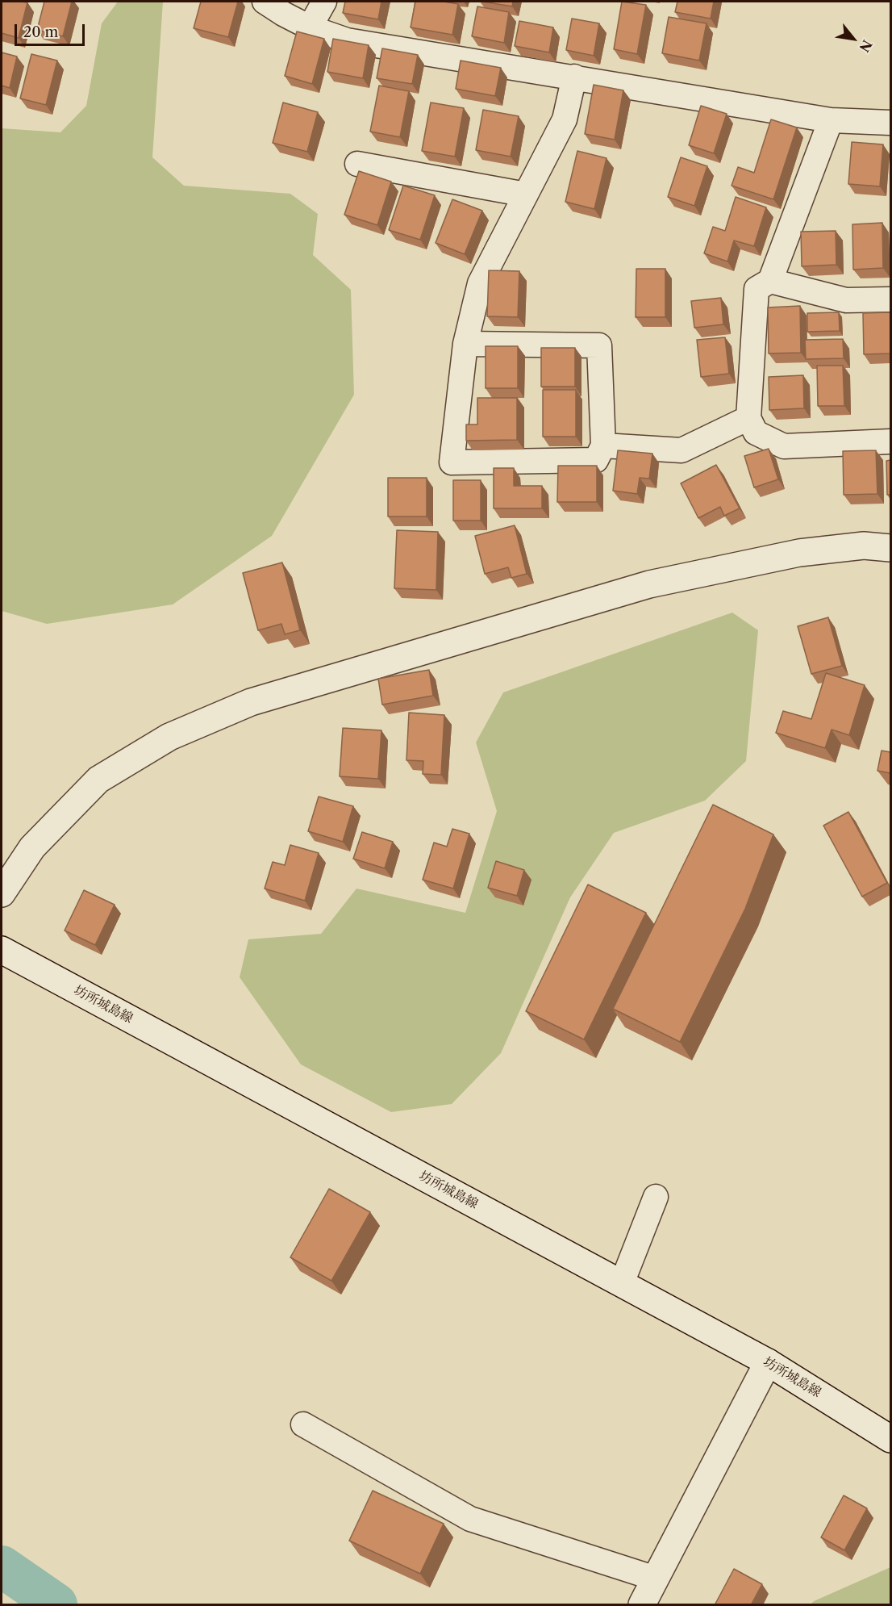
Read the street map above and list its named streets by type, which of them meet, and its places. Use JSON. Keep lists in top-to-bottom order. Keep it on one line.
{"streets":{"street":["坊所城島線"]},"scale_bar":"20 m","north":"bottom right"}
